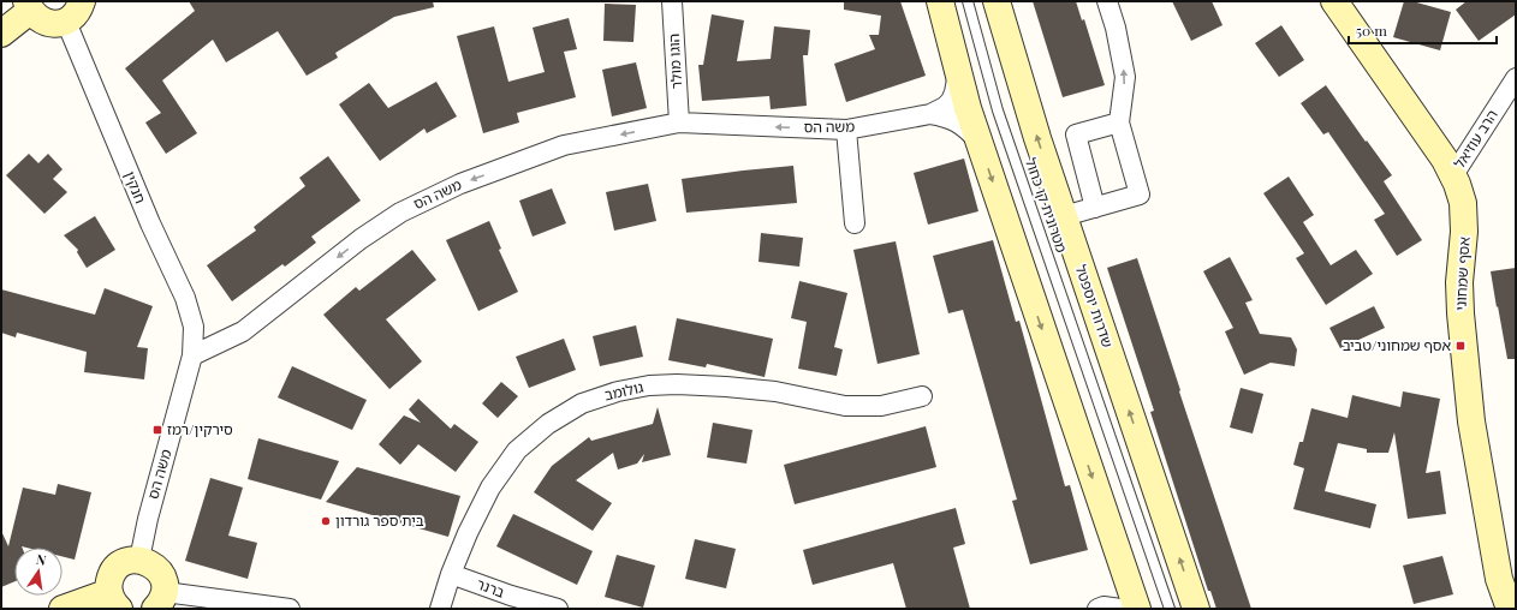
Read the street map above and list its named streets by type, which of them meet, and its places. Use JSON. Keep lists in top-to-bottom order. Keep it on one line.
{"streets":{"street":["הוגו מולר","משה הס","הרב עוזיאל","חנקין","אסף שמחוני","שדרות יוספטל","גולומב","ברנר"],"lane":["מטרונית קו כחול"]},"crossings":[["הוגו מולר","משה הס"],["משה הס","חנקין"],["הרב עוזיאל","אסף שמחוני"],["גולומב","ברנר"]],"one_way":["משה הס"],"places":{"transit":["אסף שמחוני/טביב","סירקין/רמז"],"other":["בית ספר גורדון"]},"scale_bar":"50 m","north":"top"}
